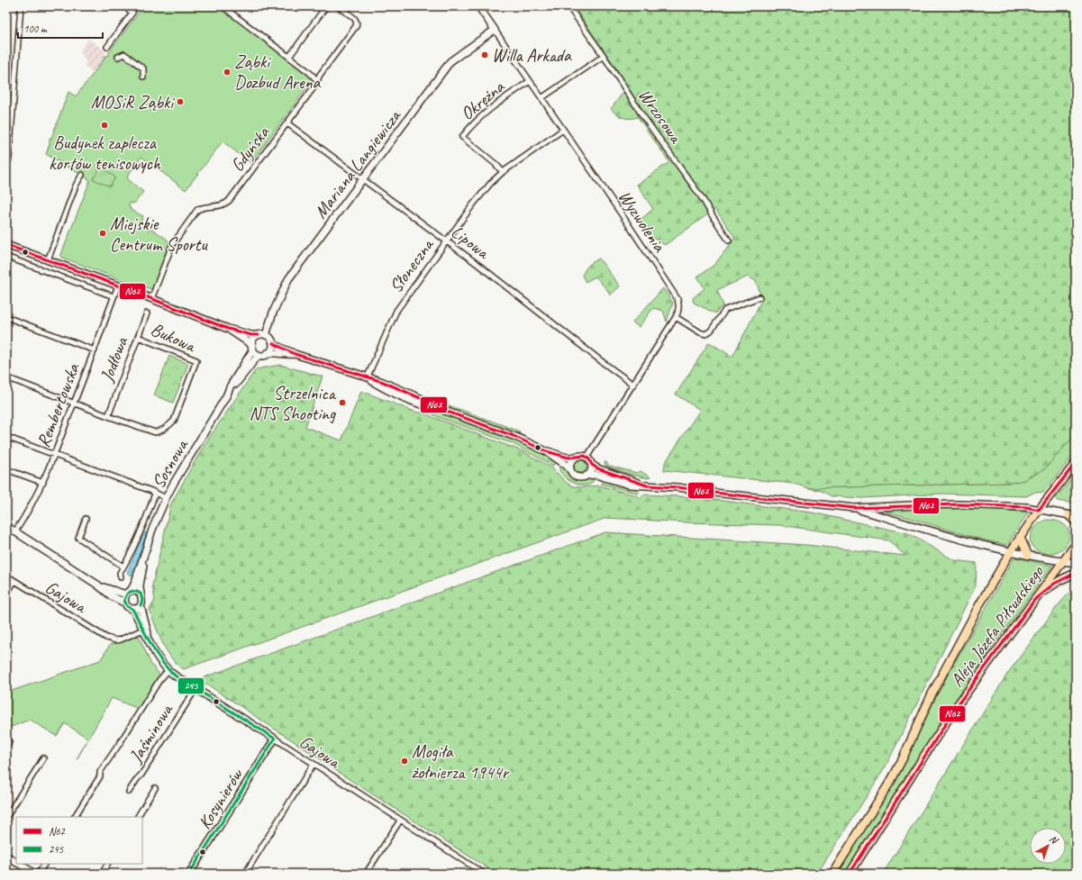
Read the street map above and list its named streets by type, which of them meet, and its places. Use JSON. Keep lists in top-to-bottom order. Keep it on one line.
{"streets":{"main road":["Mariana Langiewicza","Wyzwolenia","Sosnowa","Gajowa","Aleja Józefa Piłsudskiego","Kosynierów"],"street":["Okrężna","Wrzosowa","Gdyńska","Lipowa","Słoneczna","Bukowa","Jodłowa","Rembertowska","Jaśminowa"]},"crossings":[["Okrężna","Wyzwolenia"],["Okrężna","Słoneczna"],["Gdyńska","Lipowa"],["Mariana Langiewicza","Wyzwolenia"],["Mariana Langiewicza","Lipowa"],["Mariana Langiewicza","Sosnowa"],["Wyzwolenia","Lipowa"],["Wyzwolenia","Słoneczna"],["Lipowa","Słoneczna"],["Bukowa","Jodłowa"],["Sosnowa","Gajowa"],["Gajowa","Jaśminowa"],["Gajowa","Kosynierów"]],"places":["Willa Arkada","Ząbki Dozbud Arena","MOSiR Ząbki","Budynek zaplecza kortów tenisowych","Miejskie Centrum Sportu","Strzelnica NTS Shooting","Mogiła żołnierza 1944r"],"lines":["transit line N62","transit line 245"],"legend":["N62","245"],"scale_bar":"100 m","north":"top right"}
